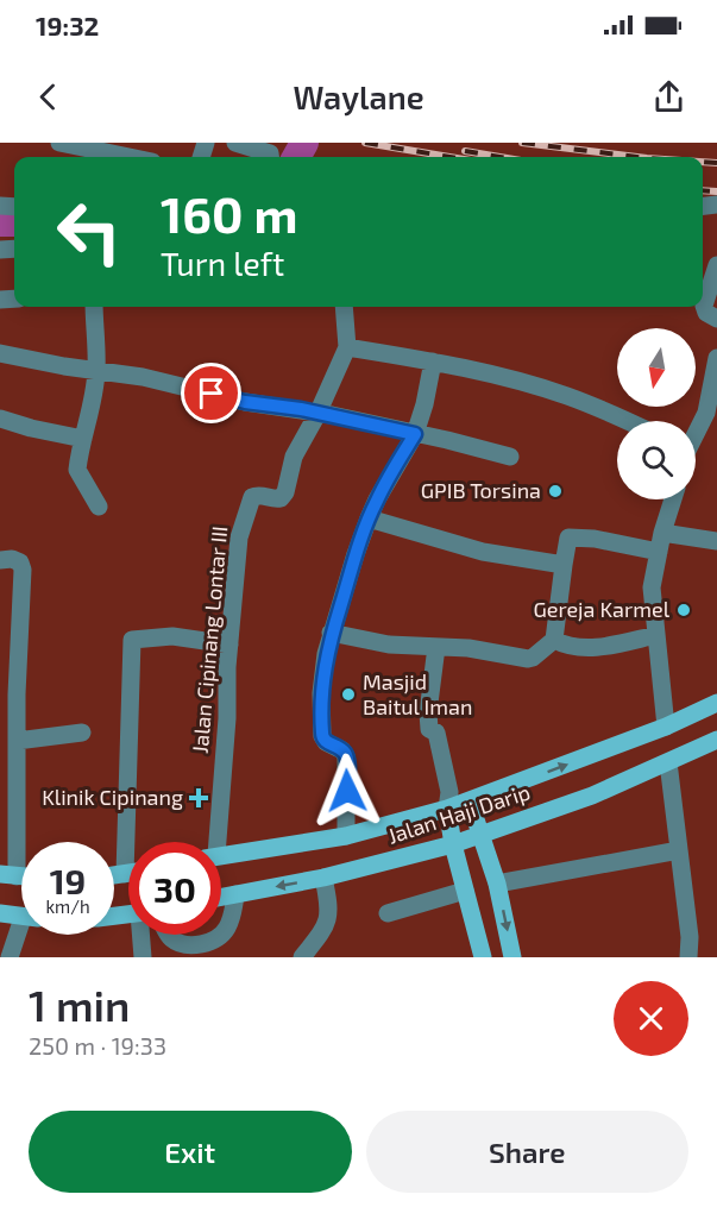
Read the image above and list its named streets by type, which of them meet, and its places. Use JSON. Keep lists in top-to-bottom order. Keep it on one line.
{"streets":{"main road":["Jalan Haji Darip"],"street":["Jalan Cipinang Lontar III"]},"places":{"other":["GPIB Torsina","Gereja Karmel","Masjid Baitul Iman"],"health":["Klinik Cipinang"]},"north":"bottom","page":{"status":"19:32","header":"Waylane","turn":["160 m","Turn left"],"speed":"19 km/h","limit":"30","heading":["1 min","250 m · 19:33"],"buttons":["Exit","Share"]}}
